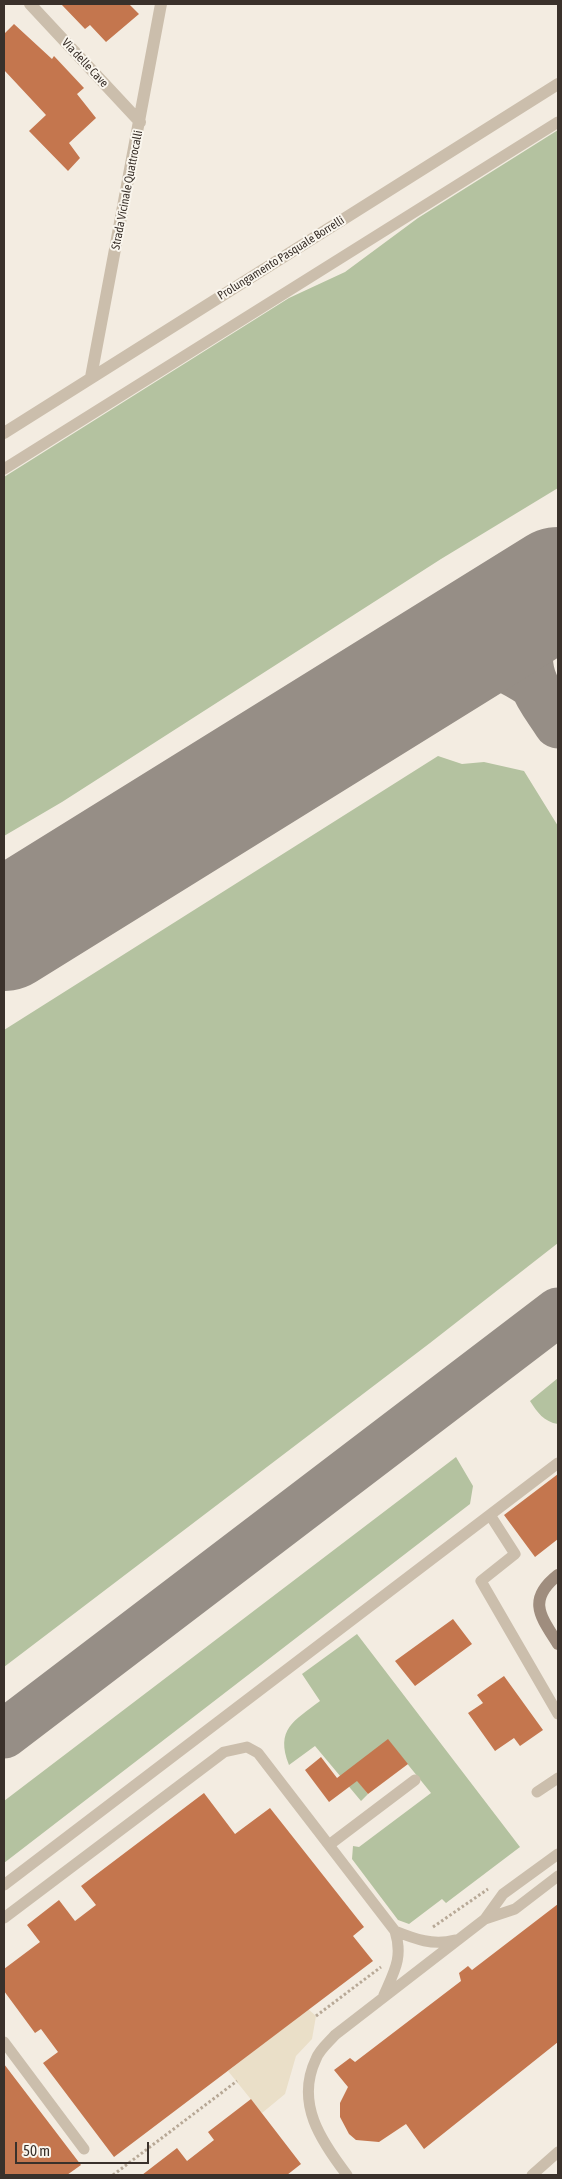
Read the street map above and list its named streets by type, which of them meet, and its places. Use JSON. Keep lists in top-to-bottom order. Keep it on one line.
{"streets":{"street":["Via delle Cave","Strada Vicinale Quattrocalli","Prolungamento Pasquale Borrelli"]},"crossings":[["Via delle Cave","Strada Vicinale Quattrocalli"],["Strada Vicinale Quattrocalli","Prolungamento Pasquale Borrelli"]],"scale_bar":"50 m"}
